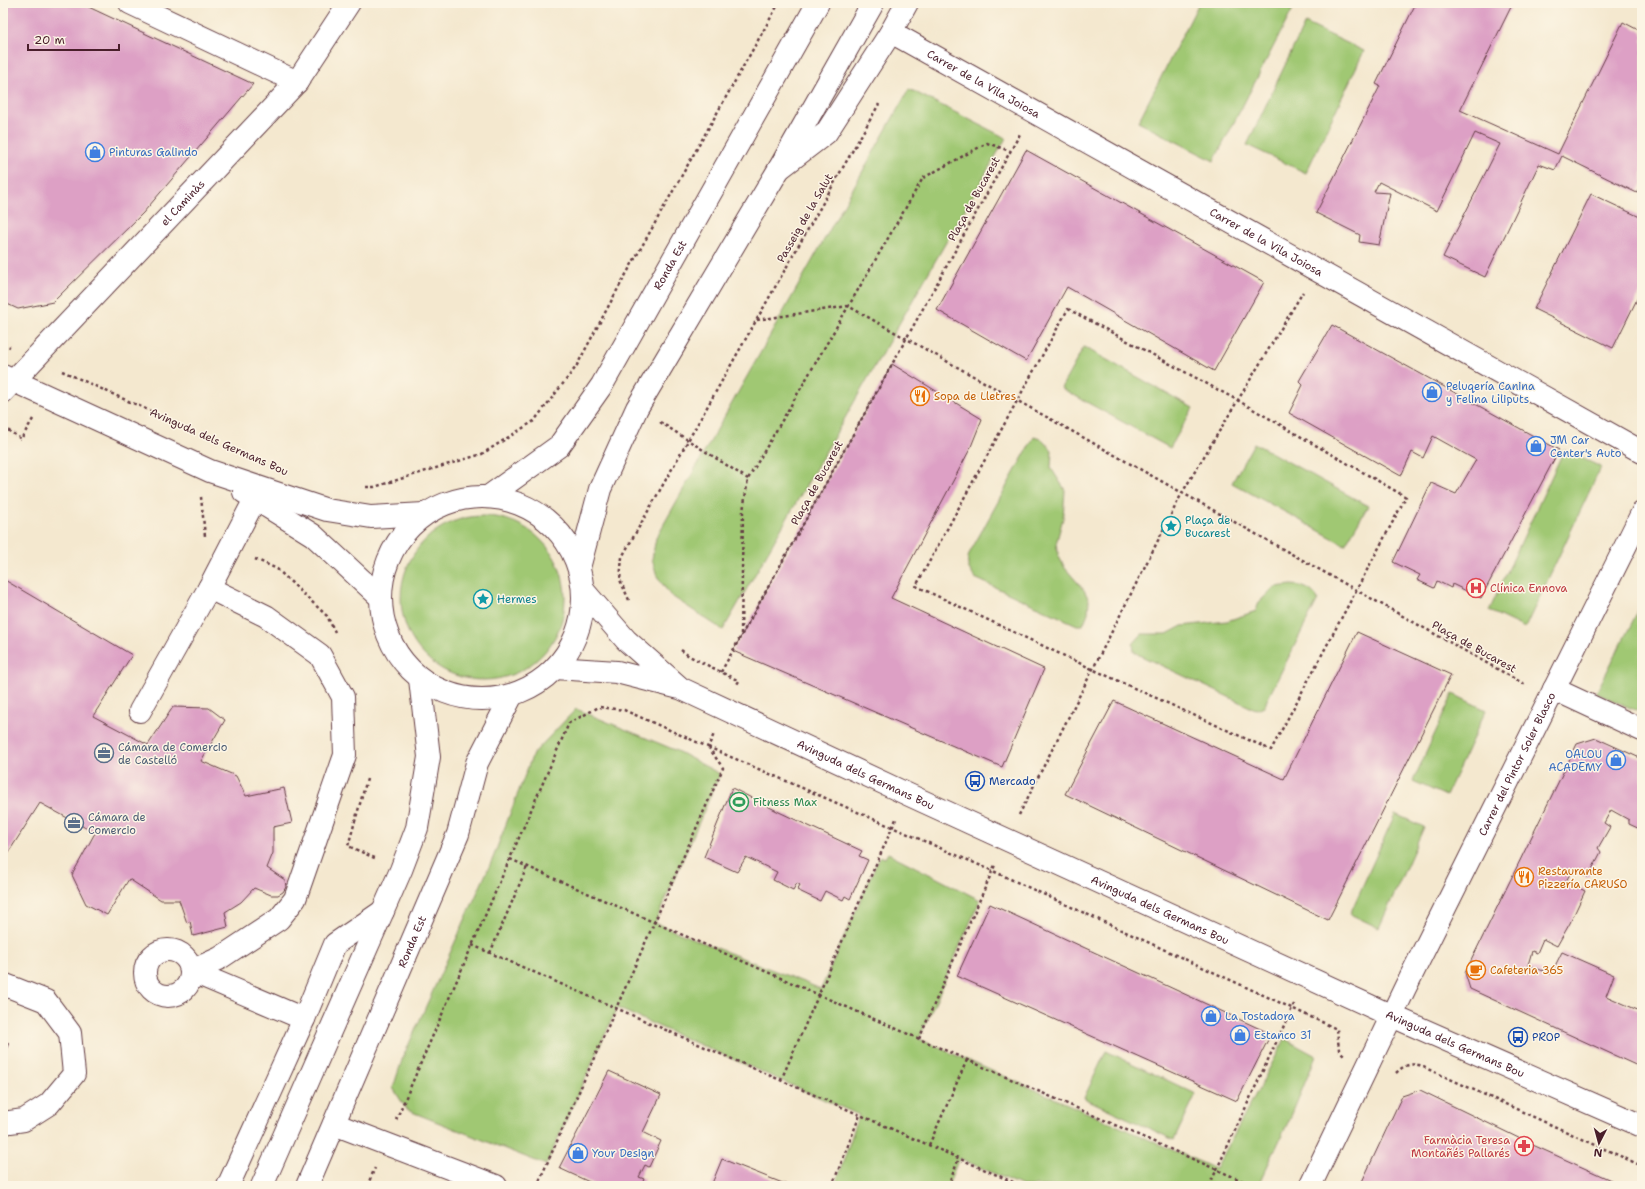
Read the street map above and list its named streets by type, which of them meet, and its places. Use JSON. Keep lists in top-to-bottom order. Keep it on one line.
{"streets":{"street":["Carrer de la Vila Joiosa","el Caminàs","Ronda Est","Avinguda dels Germans Bou","Carrer del Pintor Soler Blasco"],"path":["Plaça de Bucarest","Passeig de la Salut"]},"crossings":[["Carrer de la Vila Joiosa","Plaça de Bucarest"],["Plaça de Bucarest","Carrer del Pintor Soler Blasco"],["el Caminàs","Avinguda dels Germans Bou"],["Avinguda dels Germans Bou","Carrer del Pintor Soler Blasco"]],"places":{"shop":["Pinturas Galindo","Peluqería Canina y Felina Liliputs","JM Car Center's Auto","OALOU ACADEMY","La Tostadora","Estanco 31","Your Design"],"restaurant":["Sopa de Lletres","Restaurante Pizzería CARUSO"],"place":["Plaça de Bucarest","Hermes"],"hospital":["Clínica Ennova"],"office":["Cámara de Comercio de Castelló","Cámara de Comercio"],"bus stop":["Mercado","PROP"],"sports":["Fitness Max"],"cafe":["Cafeteria 365"],"pharmacy":["Farmàcia Teresa Montañés Pallarés"]},"scale_bar":"20 m","north":"bottom"}
